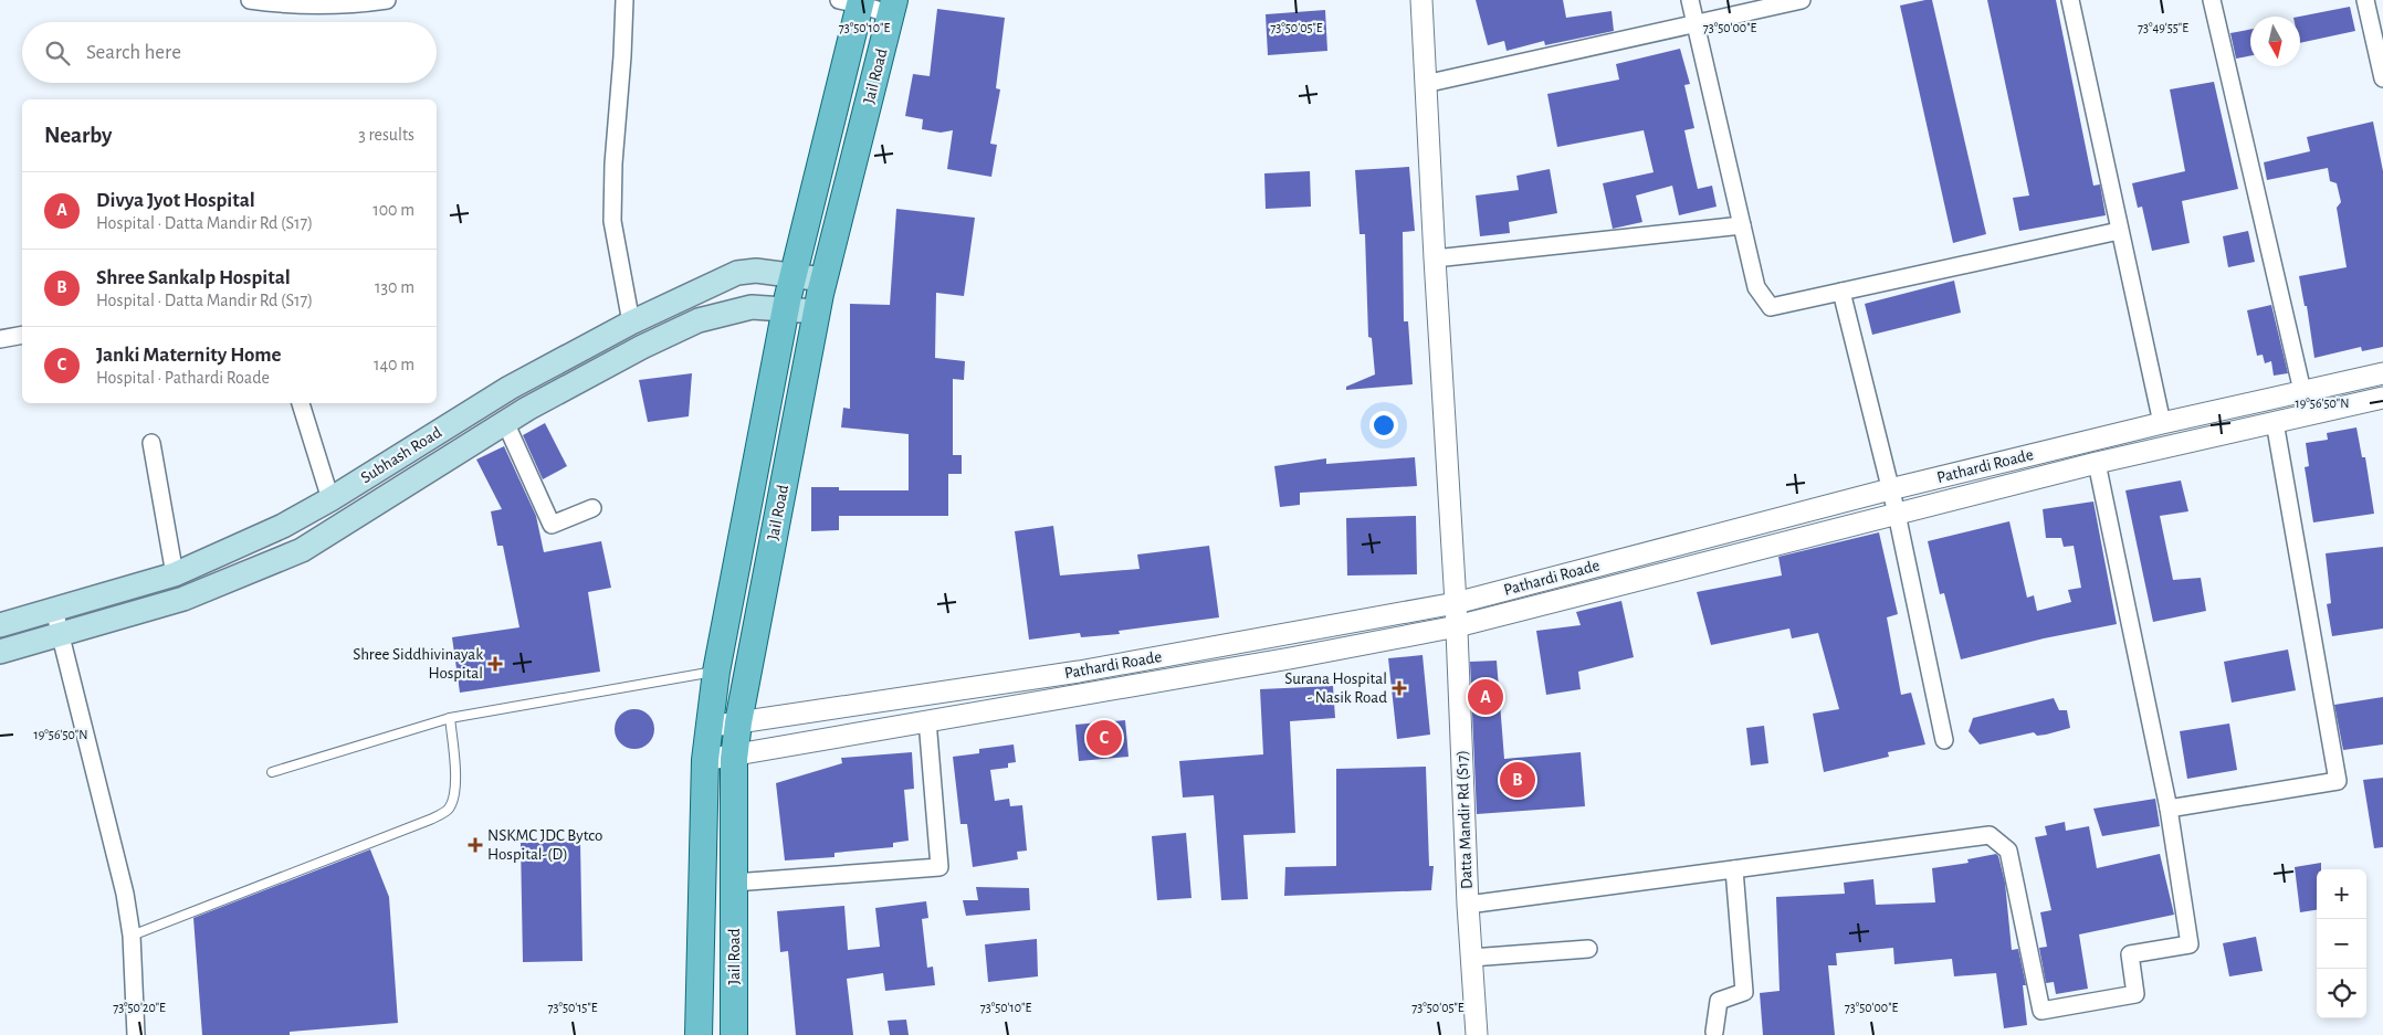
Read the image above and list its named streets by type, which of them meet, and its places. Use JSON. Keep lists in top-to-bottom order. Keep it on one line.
{"streets":{"main road":["Jail Road","Subhash Road"],"street":["Pathardi Roade","Datta Mandir Rd (S17)"]},"crossings":[["Jail Road","Subhash Road"],["Jail Road","Pathardi Roade"],["Pathardi Roade","Datta Mandir Rd (S17)"]],"places":{"health":["Shree Siddhivinayak Hospital","Surana Hospital - Nasik Road","NSKMC JDC Bytco Hospital-(D)"]},"north":"bottom","page":{"search":"Search here","heading":["Nearby","3 results"],"list":[{"mark":"A","name":"Divya Jyot Hospital","note":"Hospital · Datta Mandir Rd (S17)","value":"100 m"},{"mark":"B","name":"Shree Sankalp Hospital","note":"Hospital · Datta Mandir Rd (S17)","value":"130 m"},{"mark":"C","name":"Janki Maternity Home","note":"Hospital · Pathardi Roade","value":"140 m"}],"pins":["A","C","B"],"map_buttons":["+","−"]},"coordinates":["73°50'10\"E","73°50'05\"E","73°50'00\"E","73°49'55\"E","19°56'50\"N","73°50'20\"E","73°50'15\"E"]}
